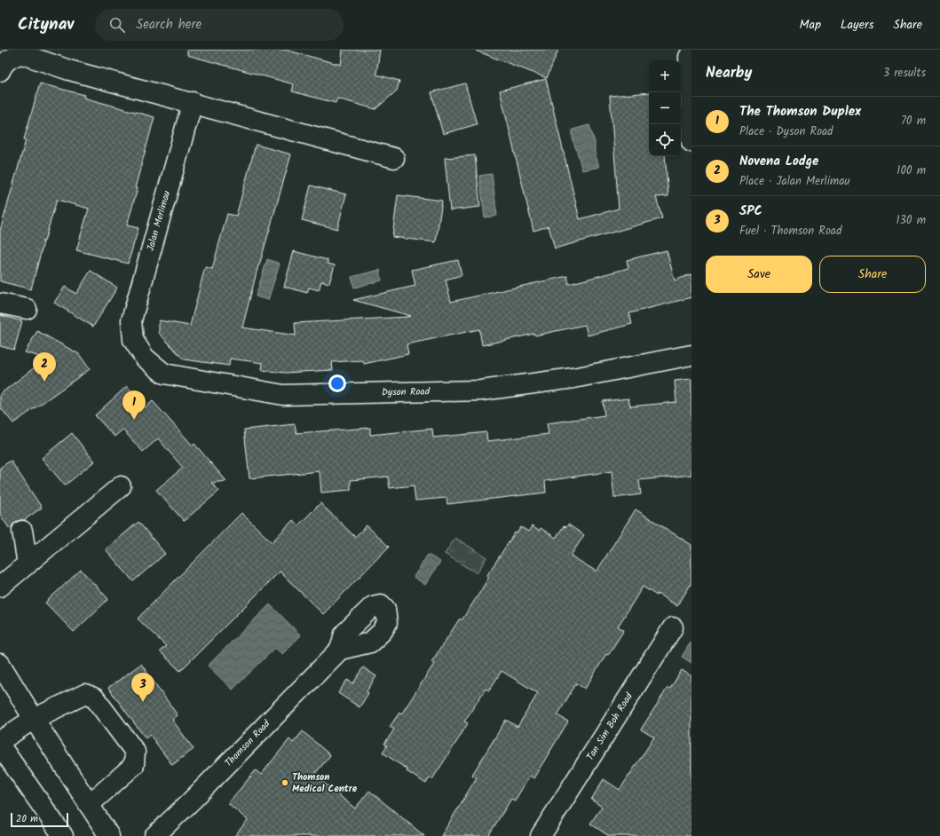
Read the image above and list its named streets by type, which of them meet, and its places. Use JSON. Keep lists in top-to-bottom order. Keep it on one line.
{"streets":{"street":["Jalan Merlimau","Dyson Road","Tan Sim Boh Road","Thomson Road"]},"crossings":[["Jalan Merlimau","Dyson Road"]],"places":["Thomson Medical Centre"],"scale_bar":"20 m","page":{"header":"Citynav","search":"Search here","nav":["Map","Layers","Share"],"heading":["Nearby","3 results"],"map_buttons":["+","−"],"list":[{"mark":"1","name":"The Thomson Duplex","note":"Place · Dyson Road","value":"70 m"},{"mark":"2","name":"Novena Lodge","note":"Place · Jalan Merlimau","value":"100 m"},{"mark":"3","name":"SPC","note":"Fuel · Thomson Road","value":"130 m"}],"buttons":["Save","Share"],"pins":["2","1","3"],"scale":"20 m"}}
